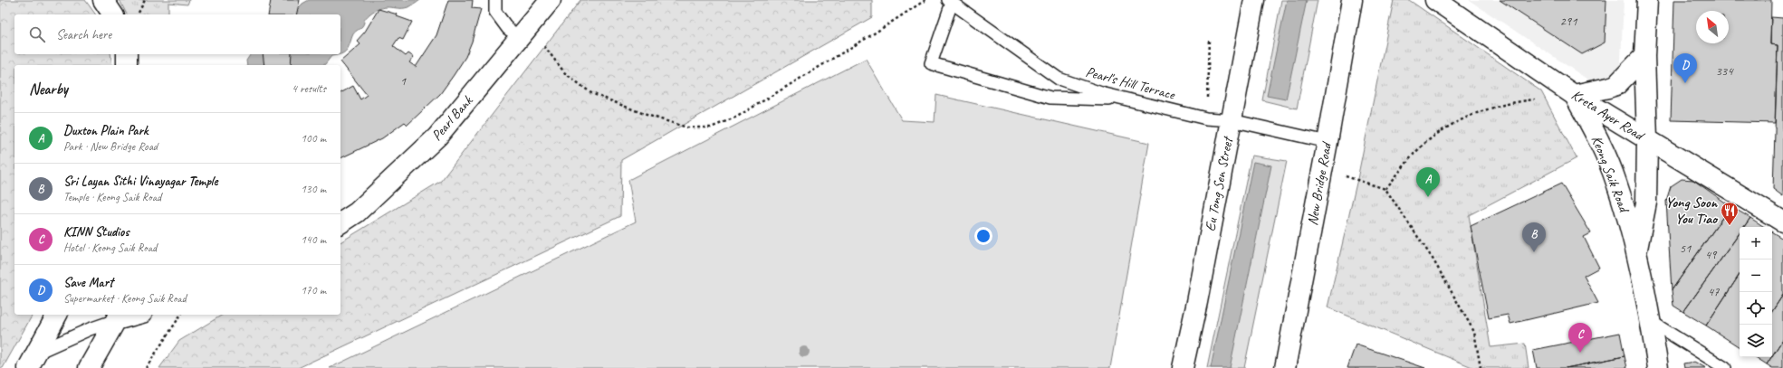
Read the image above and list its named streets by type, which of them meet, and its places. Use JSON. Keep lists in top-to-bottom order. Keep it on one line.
{"streets":{"street":["Kreta Ayer Road","Pearl Bank","Keong Saik Road","Eu Tong Sen Street","New Bridge Road"],"lane":["Pearl's Hill Terrace"]},"crossings":[["Pearl's Hill Terrace","Eu Tong Sen Street"],["Pearl's Hill Terrace","New Bridge Road"],["Kreta Ayer Road","Keong Saik Road"]],"places":{"restaurant":["Yong Soon You Tiao"]},"house_numbers":["291","334","1","51","49","47"],"north":"top left","page":{"search":"Search here","pins":["D","A","B","C"],"heading":["Nearby","4 results"],"list":[{"mark":"A","name":"Duxton Plain Park","note":"Park · New Bridge Road","value":"100 m"},{"mark":"B","name":"Sri Layan Sithi Vinayagar Temple","note":"Temple · Keong Saik Road","value":"130 m"},{"mark":"C","name":"KINN Studios","note":"Hotel · Keong Saik Road","value":"140 m"},{"mark":"D","name":"Save Mart","note":"Supermarket · Keong Saik Road","value":"170 m"}],"map_buttons":["+","−"]}}
